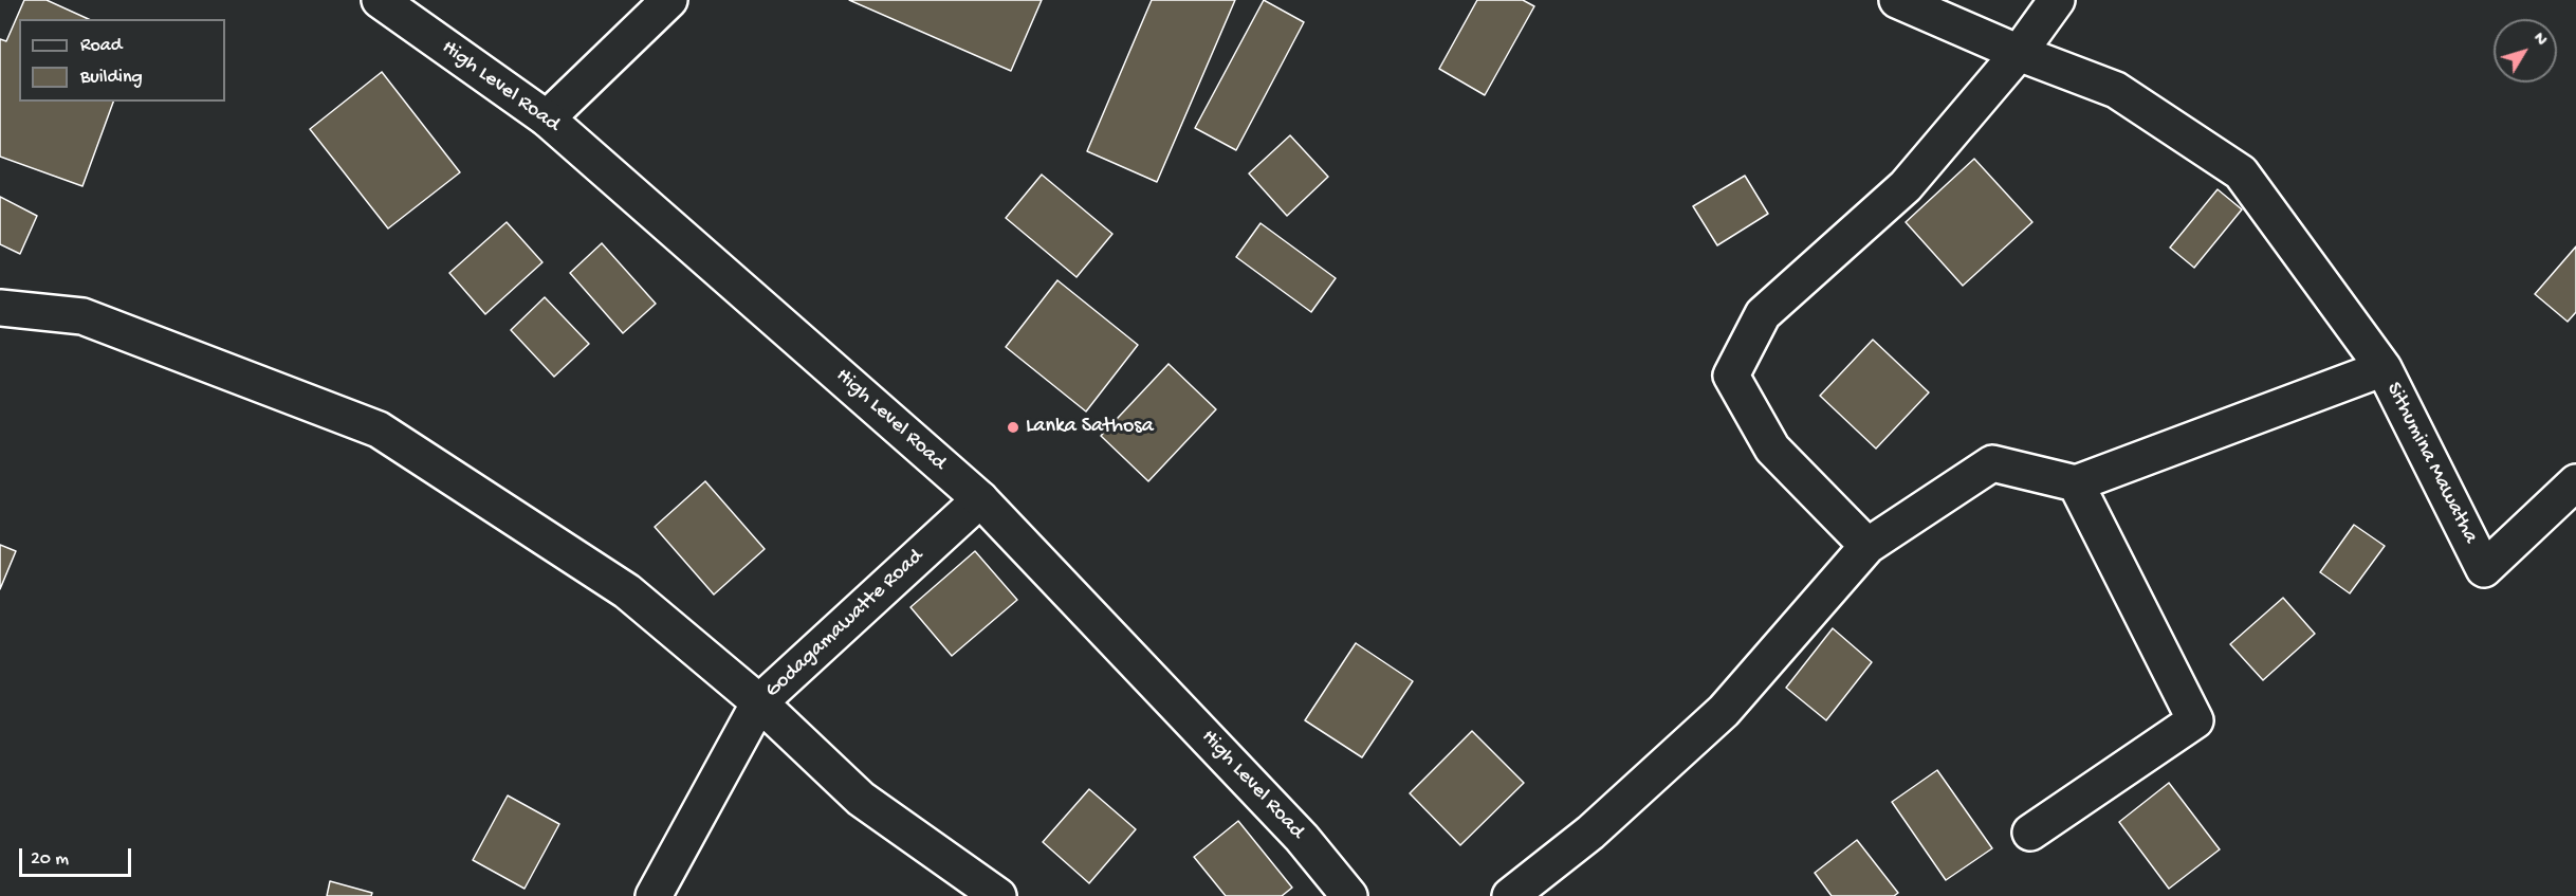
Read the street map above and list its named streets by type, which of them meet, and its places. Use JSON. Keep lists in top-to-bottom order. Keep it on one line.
{"streets":{"main road":["High Level Road","Sithumina Mawatha","Godagamawatte Road"]},"crossings":[["High Level Road","Godagamawatte Road"]],"places":["Lanka Sathosa"],"legend":["Road","Building"],"scale_bar":"20 m","north":"top right"}
